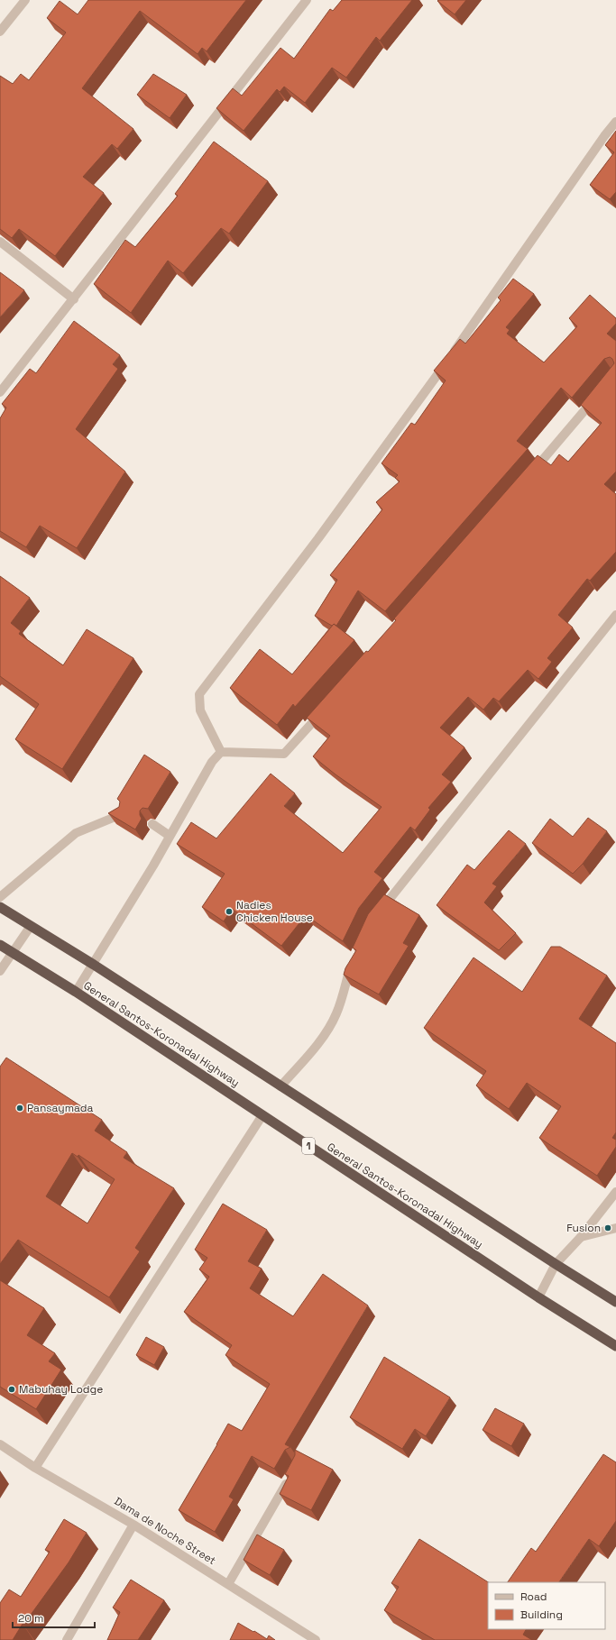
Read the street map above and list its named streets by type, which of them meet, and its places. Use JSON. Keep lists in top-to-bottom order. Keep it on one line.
{"streets":{"highway":["General Santos-Koronadal Highway","1"],"street":["Dama de Noche Street"]},"places":["Nadies Chicken House","Pansaymada","Fusion","Mabuhay Lodge"],"legend":["Road","Building"],"scale_bar":"20 m"}
